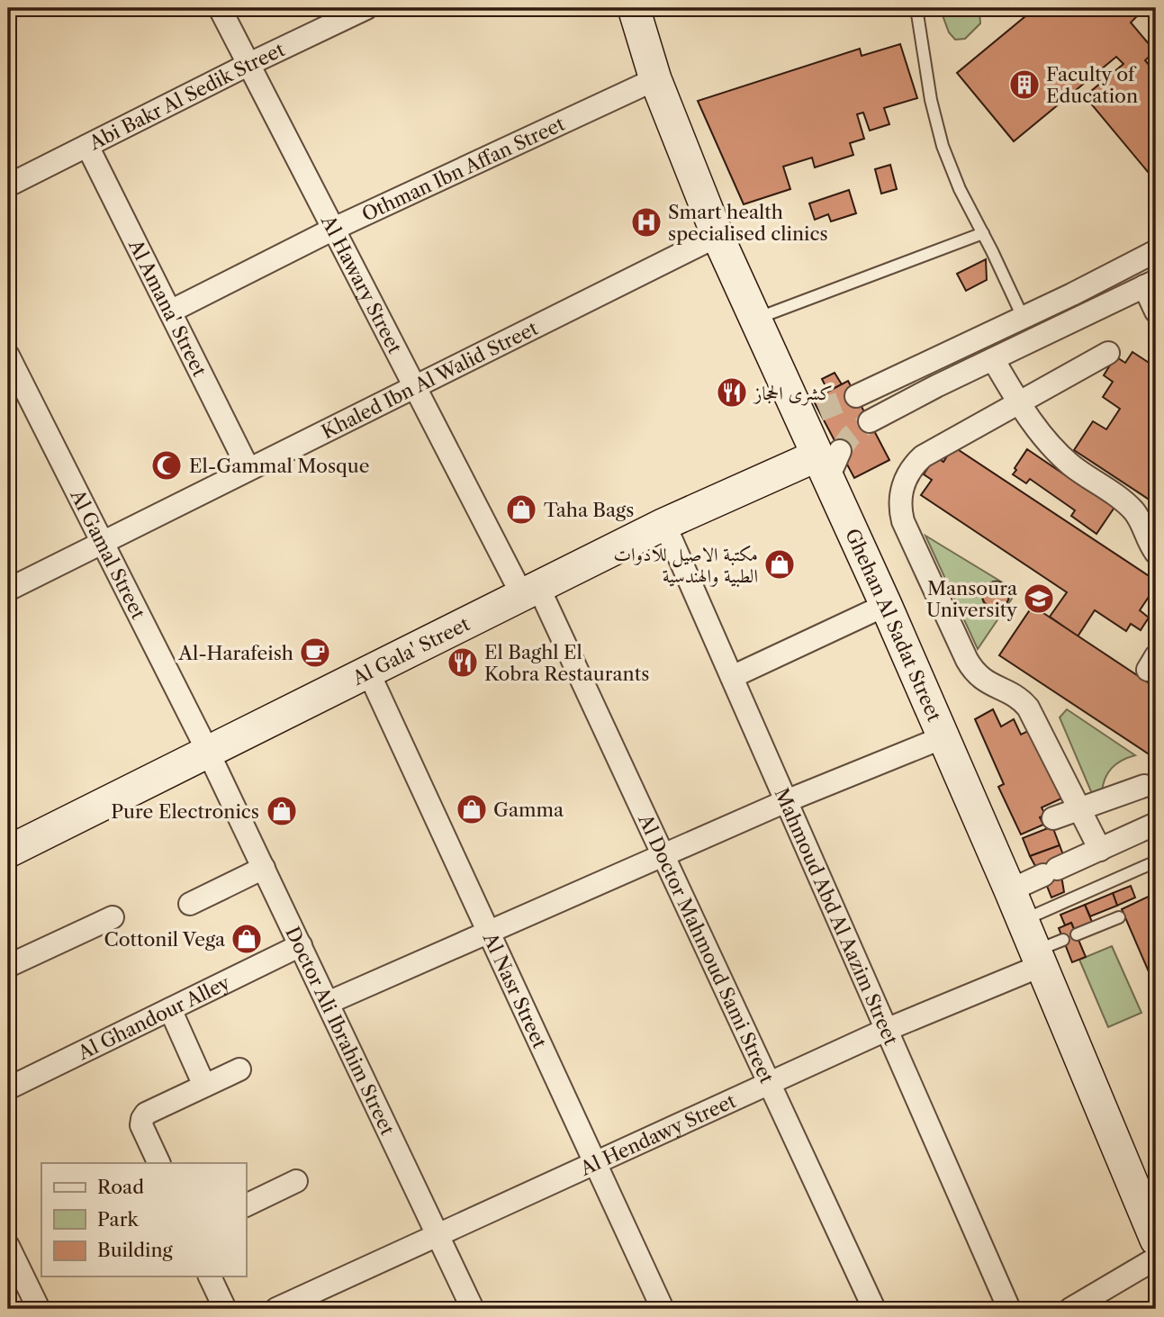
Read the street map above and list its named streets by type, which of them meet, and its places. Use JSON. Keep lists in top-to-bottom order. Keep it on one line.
{"streets":{"main road":["Ghehan Al Sadat Street","Al Gala' Street"],"street":["Abi Bakr Al Sedik Street","Othman Ibn Affan Street","Al Hawary Street","Al Amana' Street","Khaled Ibn Al Walid Street","Al Gamal Street","Mahmoud Abd Al Aazim Street","Al Doctor Mahmoud Sami Street","Al Nasr Street","Al Ghandour Alley","Doctor Ali Ibrahim Street","Al Hendawy Street"]},"crossings":[["Abi Bakr Al Sedik Street","Al Hawary Street"],["Abi Bakr Al Sedik Street","Al Amana' Street"],["Othman Ibn Affan Street","Al Hawary Street"],["Othman Ibn Affan Street","Al Amana' Street"],["Othman Ibn Affan Street","Ghehan Al Sadat Street"],["Al Hawary Street","Khaled Ibn Al Walid Street"],["Al Hawary Street","Al Gala' Street"],["Al Hawary Street","Al Doctor Mahmoud Sami Street"],["Al Amana' Street","Khaled Ibn Al Walid Street"],["Khaled Ibn Al Walid Street","Al Gamal Street"],["Khaled Ibn Al Walid Street","Ghehan Al Sadat Street"],["Al Gamal Street","Al Gala' Street"],["Al Gamal Street","Doctor Ali Ibrahim Street"],["Ghehan Al Sadat Street","Al Gala' Street"],["Ghehan Al Sadat Street","Al Hendawy Street"],["Al Gala' Street","Mahmoud Abd Al Aazim Street"],["Al Gala' Street","Al Doctor Mahmoud Sami Street"],["Al Gala' Street","Al Nasr Street"],["Al Gala' Street","Doctor Ali Ibrahim Street"],["Mahmoud Abd Al Aazim Street","Al Hendawy Street"],["Al Doctor Mahmoud Sami Street","Al Hendawy Street"],["Al Nasr Street","Al Hendawy Street"],["Al Ghandour Alley","Doctor Ali Ibrahim Street"],["Doctor Ali Ibrahim Street","Al Hendawy Street"]],"places":{"building":["Faculty of Education"],"hospital":["Smart health specialised clinics"],"restaurant":["كشرى الحجاز","El Baghl El Kobra Restaurants"],"mosque":["El-Gammal Mosque"],"shop":["Taha Bags","مكتبة الاصيل للادوات الطبية والهندسية","Gamma","Pure Electronics","Cottonil Vega"],"school or university":["Mansoura University"],"cafe":["Al-Harafeish"]},"legend":["Road","Park","Building"]}
